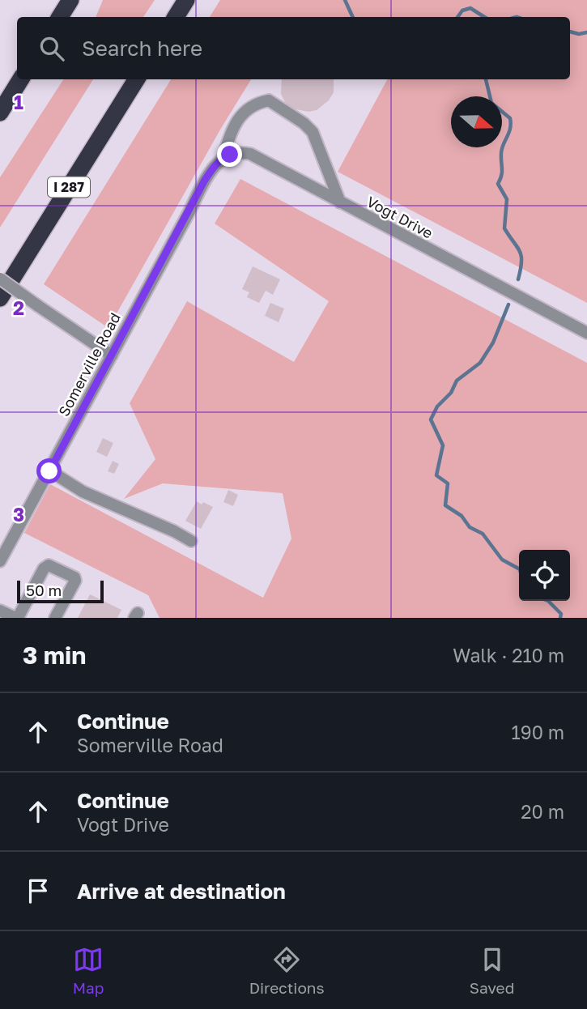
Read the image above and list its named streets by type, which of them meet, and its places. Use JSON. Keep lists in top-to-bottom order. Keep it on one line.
{"streets":{"highway":["I 287"],"street":["Vogt Drive","Somerville Road"]},"crossings":[["Vogt Drive","Somerville Road"]],"scale_bar":"50 m","north":"right","page":{"search":"Search here","scale":"50 m","heading":["3 min","Walk · 210 m"],"list":[["Continue","Somerville Road","190 m"],["Continue","Vogt Drive","20 m"],"Arrive at destination"],"nav":["Map","Directions","Saved"]},"grid":{"rows":["1","2","3"]}}
